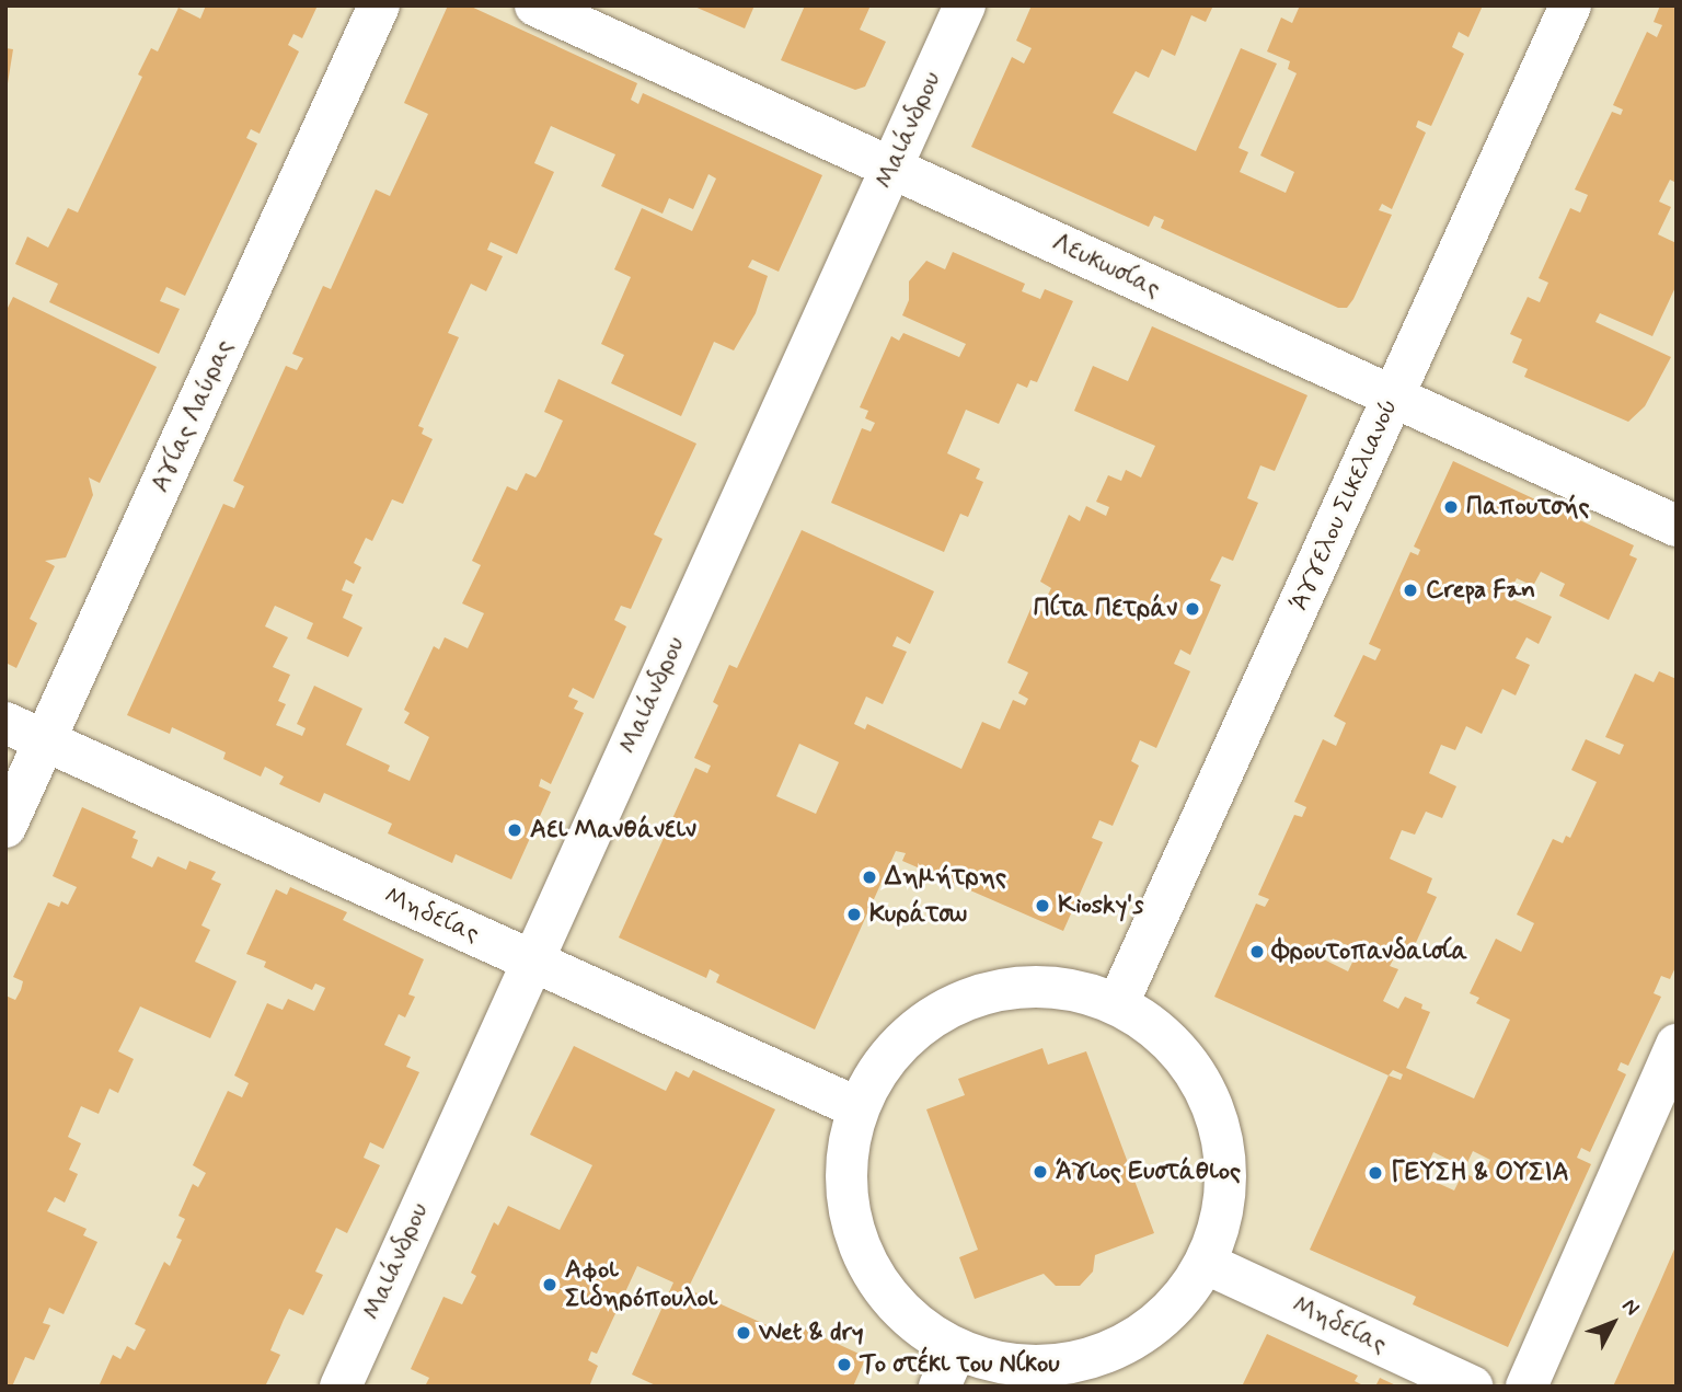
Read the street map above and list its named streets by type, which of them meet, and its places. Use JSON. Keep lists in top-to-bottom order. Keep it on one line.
{"streets":{"street":["Μαιάνδρου","Λευκωσίας","Αγίας Λαύρας","Άγγελου Σικελιανού","Μηδείας"]},"crossings":[["Μαιάνδρου","Λευκωσίας"],["Μαιάνδρου","Μηδείας"],["Λευκωσίας","Άγγελου Σικελιανού"],["Αγίας Λαύρας","Μηδείας"]],"places":["Παπουτσής","Crepa Fan","Πίτα Πετράν","Αει Μανθάνειν","Δημήτρης","Kiosky's","Κυράτσω","Φρουτοπανδαισία","Άγιος Ευστάθιος","ΓΕΥΣΗ & ΟΥΣΙΑ","Αφοι Σιδηρόπουλοι","Wet & dry","Το στέκι του Νίκου"],"north":"top right"}
